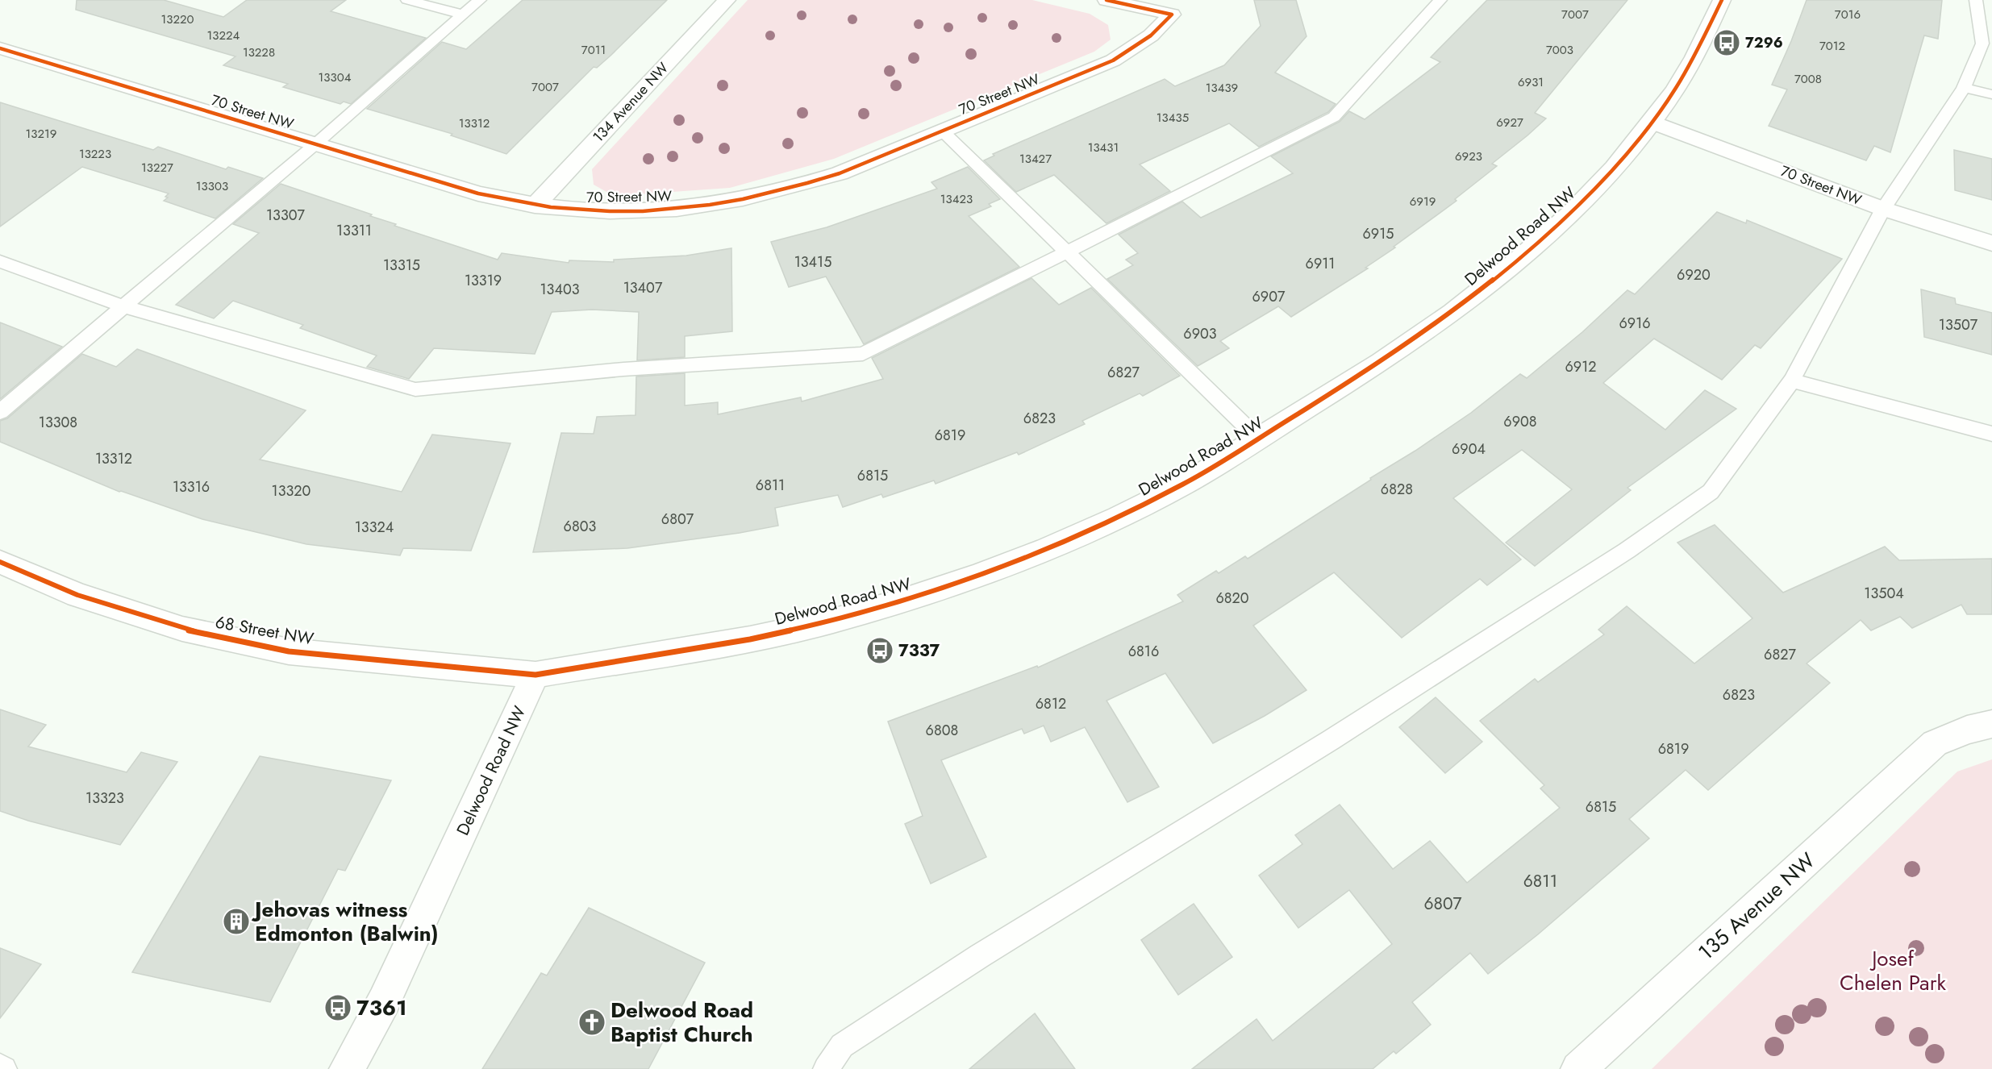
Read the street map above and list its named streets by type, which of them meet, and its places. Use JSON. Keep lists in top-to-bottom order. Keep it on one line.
{"streets":{"street":["70 Street NW","134 Avenue NW","Delwood Road NW","68 Street NW","135 Avenue NW"]},"crossings":[["70 Street NW","134 Avenue NW"],["70 Street NW","Delwood Road NW"],["Delwood Road NW","68 Street NW"]],"parks":["Josef Chelen Park"],"places":{"bus stop":["7296","7337","7361"],"building":["Jehovas witness Edmonton (Balwin)"],"church":["Delwood Road Baptist Church"]},"house_numbers":["7007","7016","13220","13224","7012","7011","7003","13228","13304","7008","6931","7007","13439","13435","6927","13312","13219","13431","13223","6923","13427","13227","13303","13423","6919","13307","13311","6915","13415","6911","13315","6920","13319","13407","13403","6907","6916","13507","6903","6912","6827","6823","6908","13308","6819","6904","13312","6815","6811","13316","6828","13320","6807","6803","13324","13504","6820","6816","6827","6823","6812","6808","6819","13323","6815","6811","6807"]}
